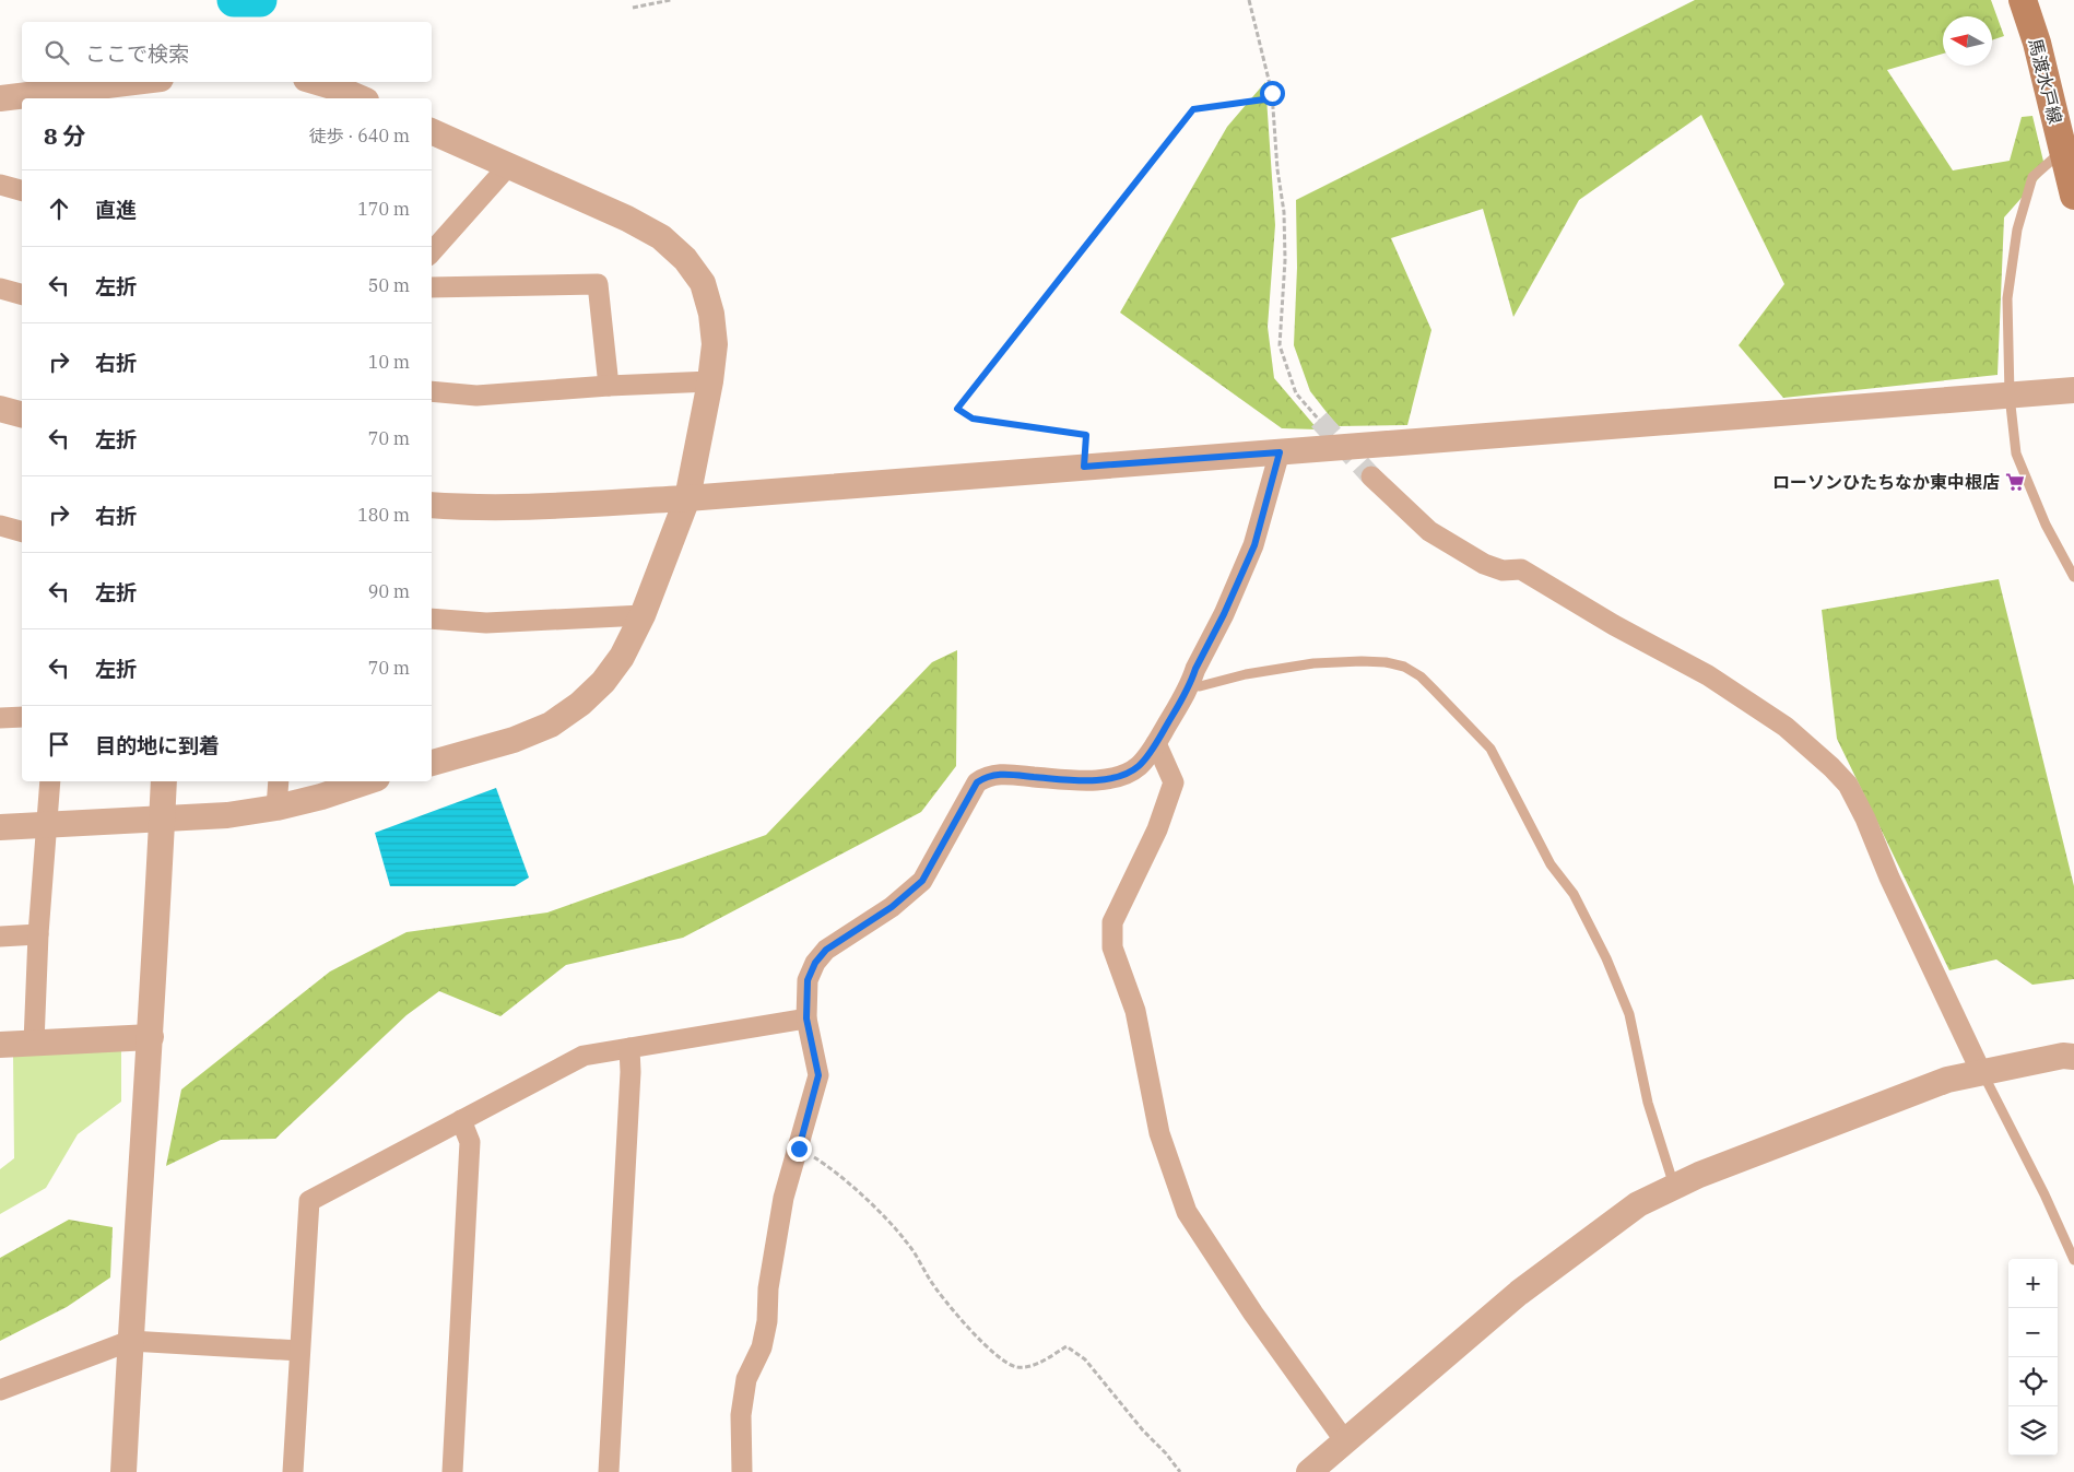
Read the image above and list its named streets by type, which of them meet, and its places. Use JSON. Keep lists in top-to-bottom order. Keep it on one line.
{"streets":{"main road":["馬渡水戸線"]},"places":{"supermarket":["ローソンひたちなか東中根店"]},"north":"left","page":{"search":"ここで検索","heading":["8 分","徒歩 · 640 m"],"list":[["直進","170 m"],["左折","50 m"],["右折","10 m"],["左折","70 m"],["右折","180 m"],["左折","90 m"],["左折","70 m"],"目的地に到着"],"map_buttons":["+","−"]}}
